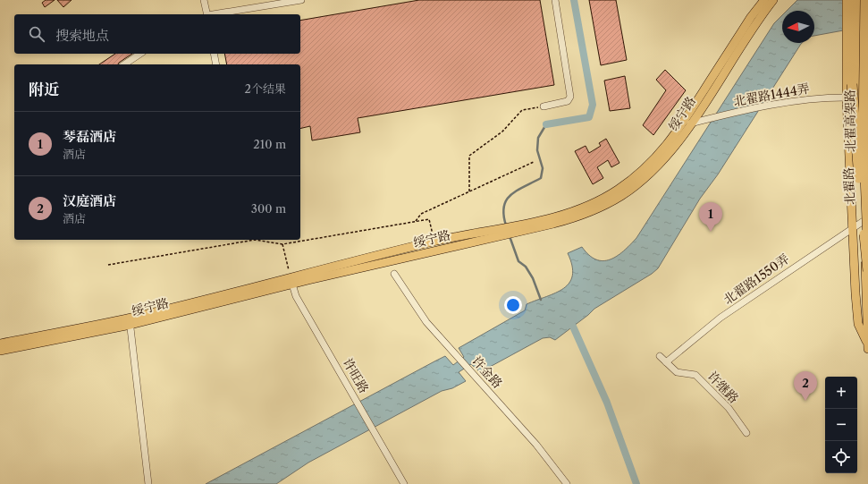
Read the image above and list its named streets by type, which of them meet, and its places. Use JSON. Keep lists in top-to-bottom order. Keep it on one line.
{"streets":{"highway":["北翟高架路"],"main road":["绥宁路","北翟路"],"street":["北翟路1444弄","北翟路1550弄","许金路","许旺路","许继路"]},"crossings":[["北翟路1444弄","绥宁路"],["北翟路1444弄","北翟路"],["绥宁路","许旺路"],["北翟路","北翟路1550弄"],["北翟路1550弄","许继路"]],"north":"left","page":{"search":"搜索地点","heading":["附近","2个结果"],"list":[{"mark":"1","name":"琴磊酒店","note":"酒店","value":"210 m"},{"mark":"2","name":"汉庭酒店","note":"酒店","value":"300 m"}],"pins":["1","2"],"map_buttons":["+","−"]}}
